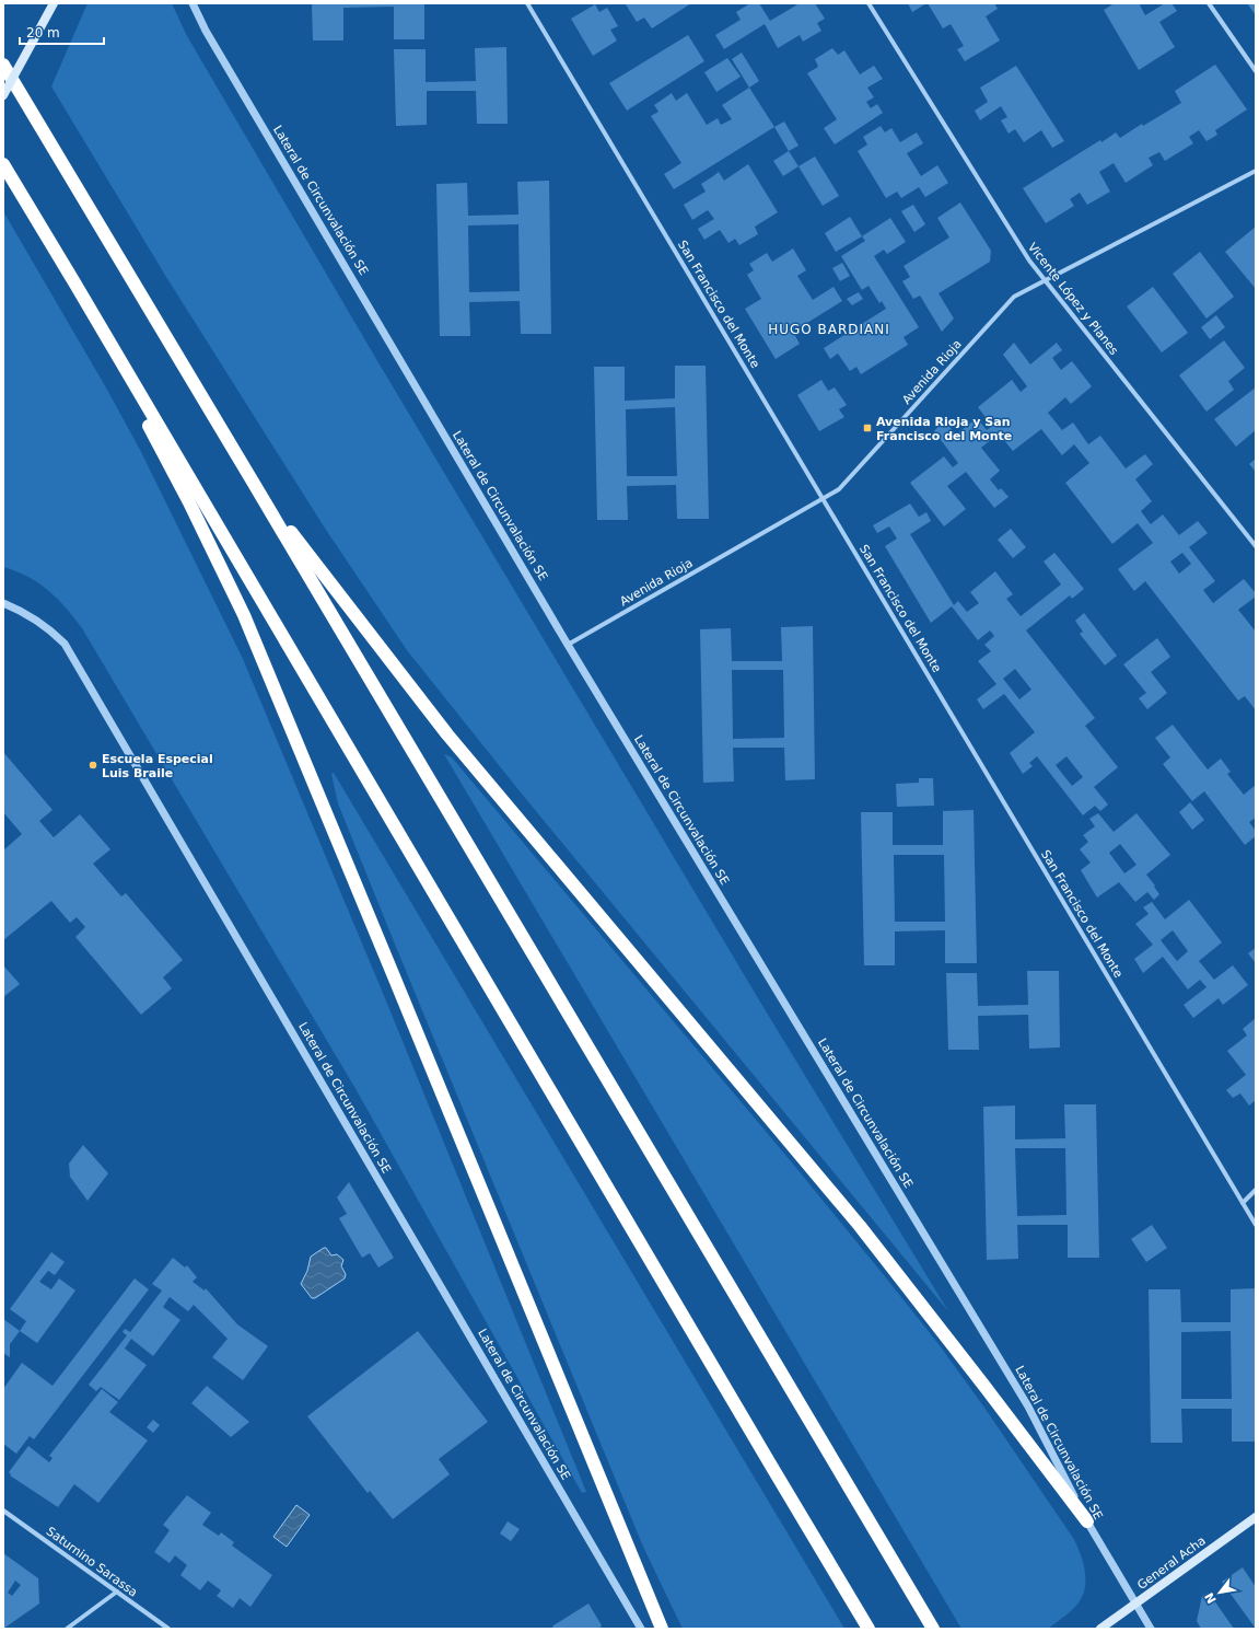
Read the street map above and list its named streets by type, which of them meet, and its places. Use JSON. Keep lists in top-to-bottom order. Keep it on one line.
{"streets":{"main road":["General Acha"],"street":["Lateral de Circunvalación SE","Vicente López y Planes","San Francisco del Monte","Avenida Rioja","Saturnino Sarassa"]},"crossings":[["Lateral de Circunvalación SE","Avenida Rioja"],["Lateral de Circunvalación SE","General Acha"],["Vicente López y Planes","Avenida Rioja"],["San Francisco del Monte","Avenida Rioja"]],"districts":["HUGO BARDIANI"],"places":{"transit":["Avenida Rioja y San Francisco del Monte"],"other":["Escuela Especial Luis Braile"]},"scale_bar":"20 m","north":"bottom left"}
